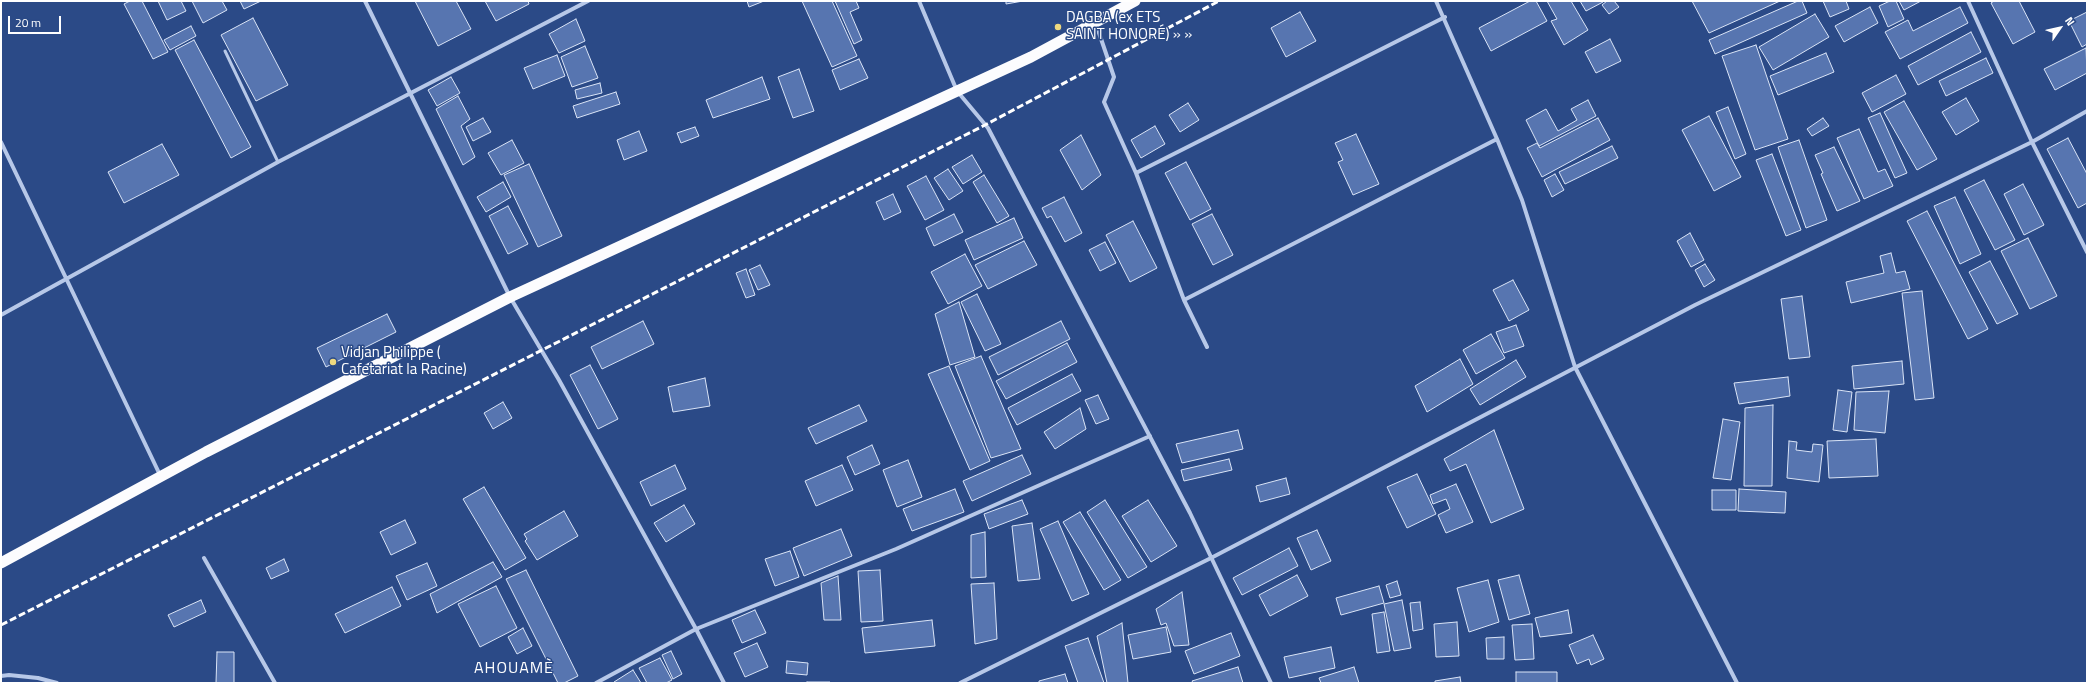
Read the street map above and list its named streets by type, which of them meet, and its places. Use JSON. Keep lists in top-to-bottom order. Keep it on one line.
{"districts":["AHOUAMÈ"],"places":["DAGBA (ex ETS SAINT HONORÉ) » »","Vidjan Philippe ( Cafetariat la Racine)"],"scale_bar":"20 m","north":"top right"}
